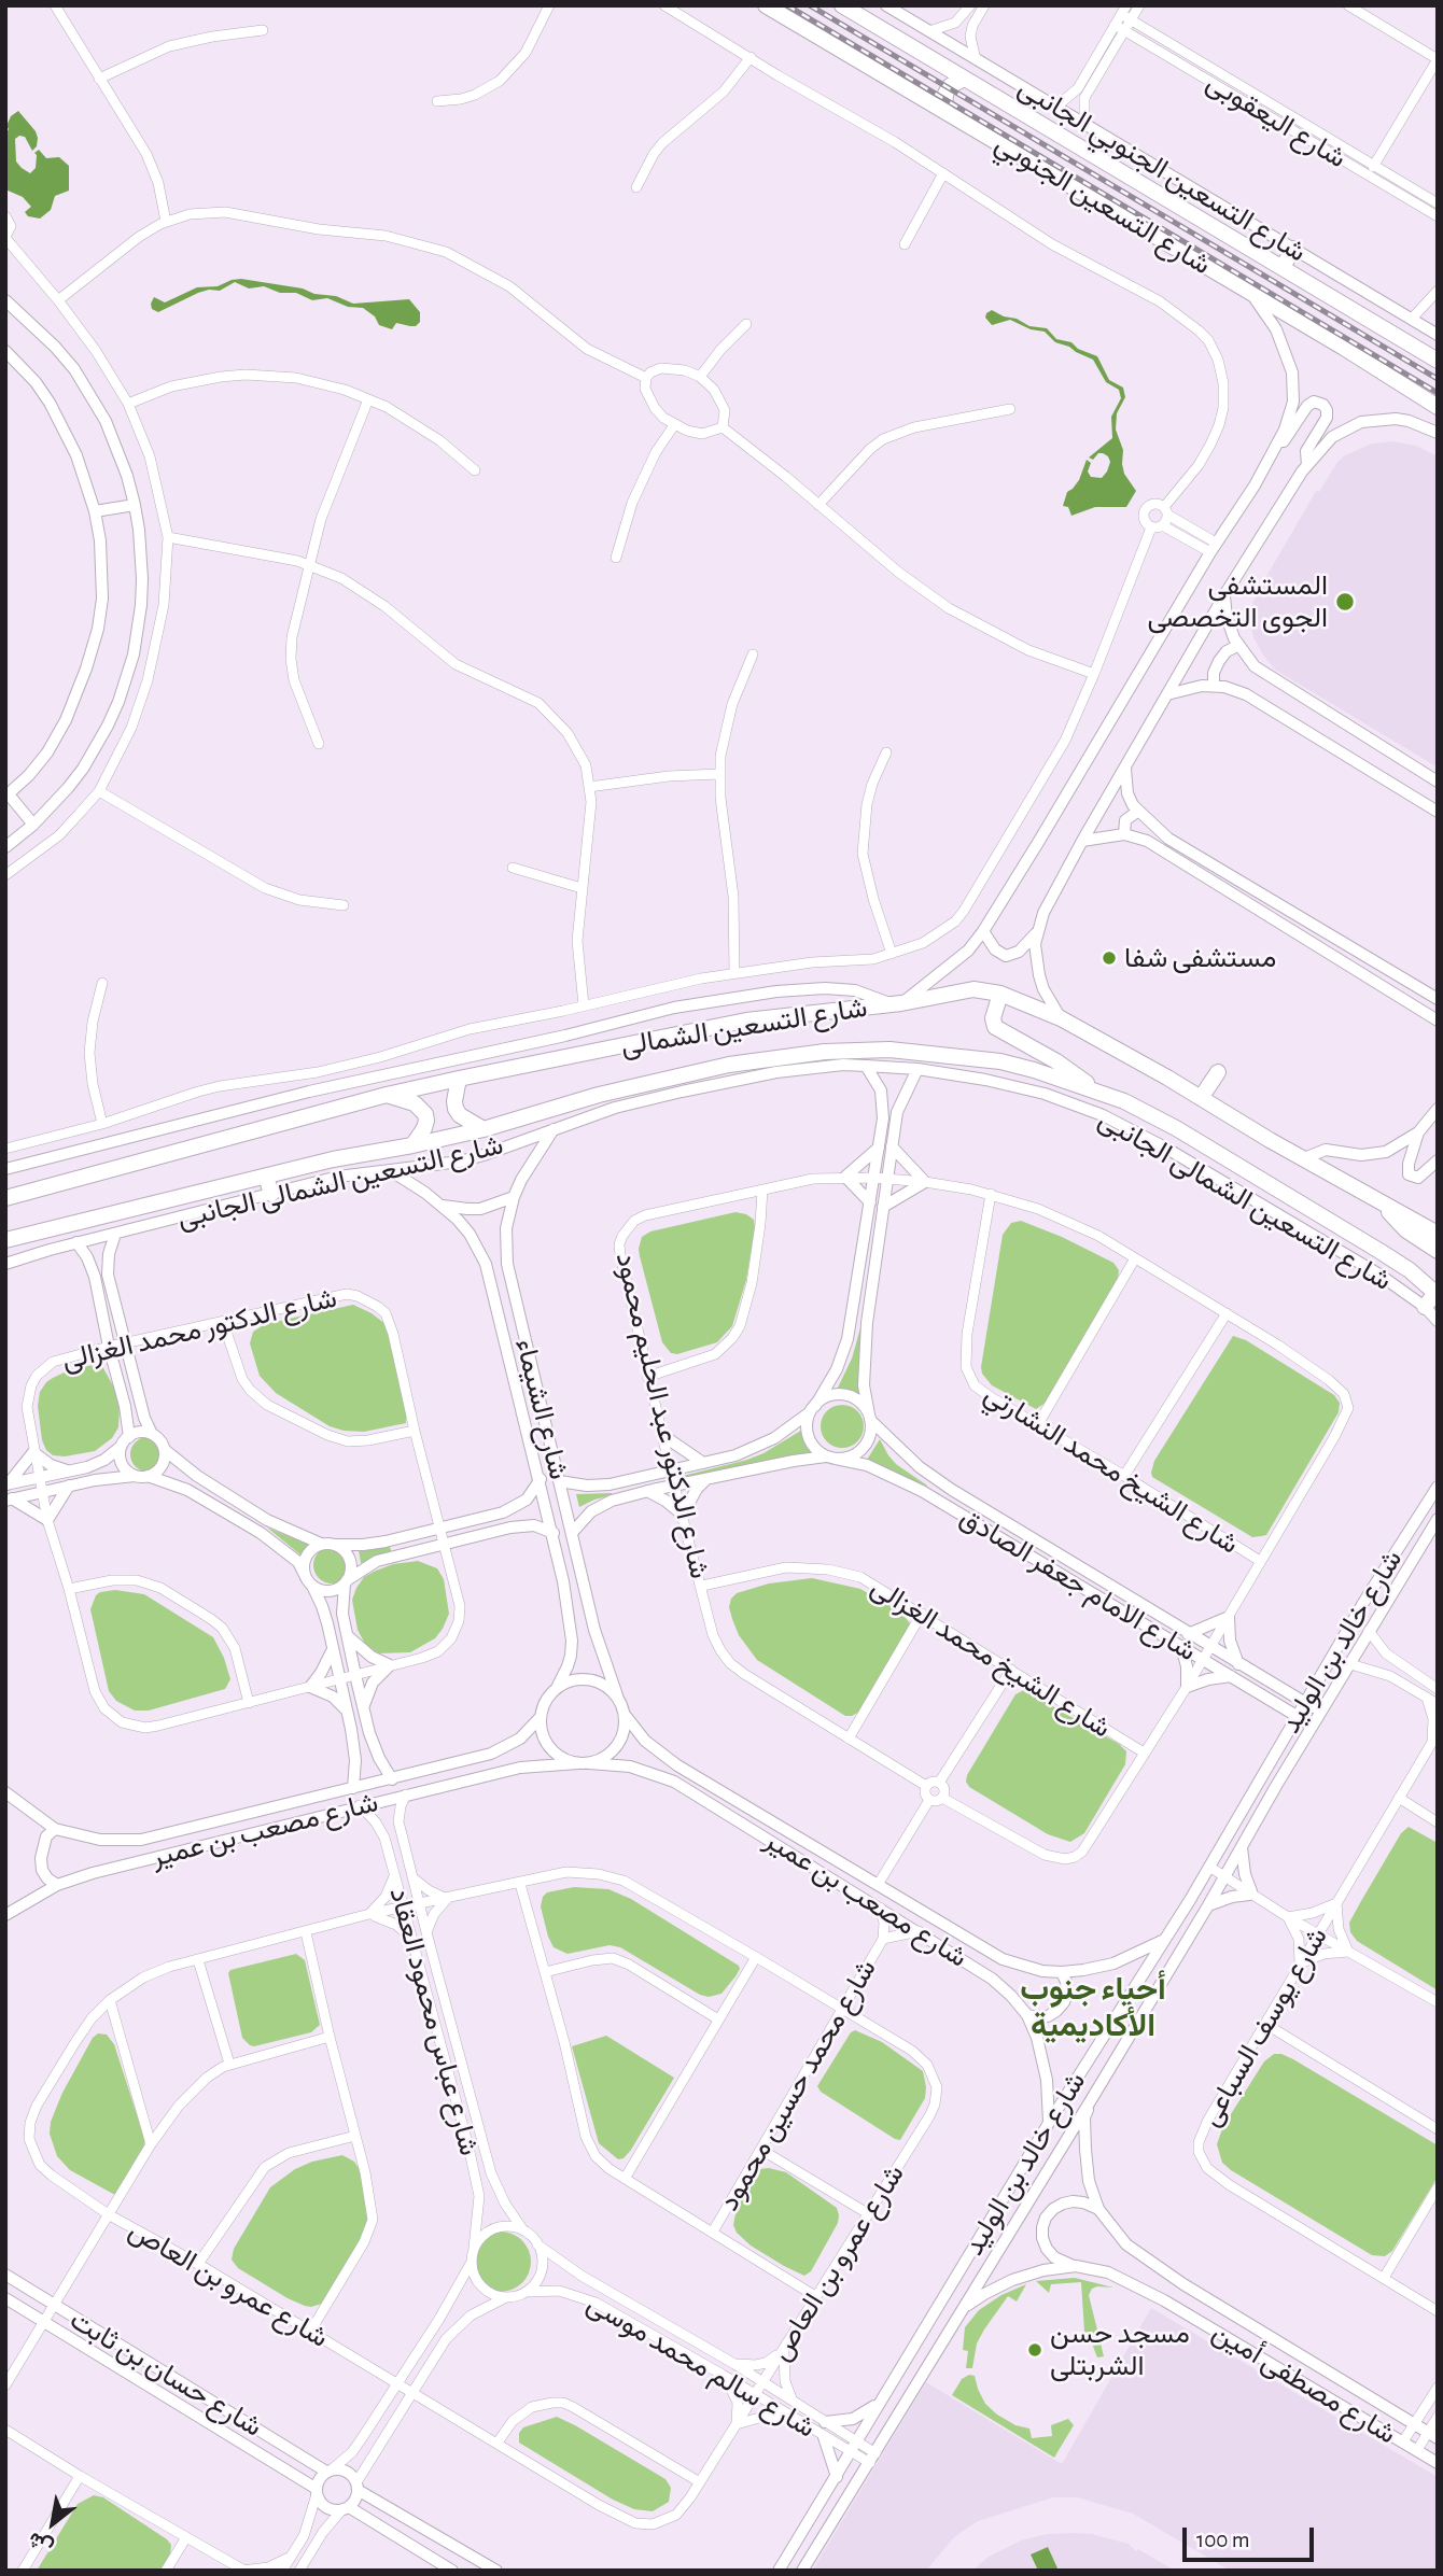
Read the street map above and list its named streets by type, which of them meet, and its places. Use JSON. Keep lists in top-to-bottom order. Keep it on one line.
{"streets":{"main road":["شارع التسعين الجنوبي","شارع التسعين الشمالى"],"street":["شارع اليعقوبى","شارع التسعين الجنوبي الجانبى","شارع التسعين الشمالى الجانبى","شارع الدكتور محمد الغزالى","شارع الشيماء","شارع الدكتور عبد الحليم محمود","شارع الشيخ محمد النشارتي","شارع الامام جعفر الصادق","شارع خالد بن الوليد","شارع الشيخ محمد الغزالى","شارع مصعب بن عمير","شارع عباس محمود العقاد","شارع يوسف السباعى","شارع محمد حسين محمود","شارع عمرو بن العاص","شارع سالم محمد موسى","شارع حسان بن ثابت","شارع مصطفى أمين"]},"crossings":[["شارع التسعين الشمالى الجانبى","شارع الشيماء"],["شارع الشيماء","شارع الامام جعفر الصادق"],["شارع الشيماء","شارع مصعب بن عمير"],["شارع الدكتور عبد الحليم محمود","شارع الشيخ محمد النشارتي"],["شارع الدكتور عبد الحليم محمود","شارع الامام جعفر الصادق"],["شارع الدكتور عبد الحليم محمود","شارع الشيخ محمد الغزالى"],["شارع الامام جعفر الصادق","شارع خالد بن الوليد"],["شارع خالد بن الوليد","شارع مصعب بن عمير"],["شارع خالد بن الوليد","شارع سالم محمد موسى"],["شارع خالد بن الوليد","شارع مصطفى أمين"],["شارع مصعب بن عمير","شارع عباس محمود العقاد"],["شارع مصعب بن عمير","شارع محمد حسين محمود"],["شارع عباس محمود العقاد","شارع عمرو بن العاص"],["شارع عباس محمود العقاد","شارع سالم محمد موسى"],["شارع محمد حسين محمود","شارع عمرو بن العاص"],["شارع عمرو بن العاص","شارع سالم محمد موسى"]],"districts":["أحياء جنوب الأكاديمية"],"places":["المستشفى الجوى التخصصى","مستشفى شفا","مسجد حسن الشربتلى"],"scale_bar":"100 m","north":"bottom left"}
